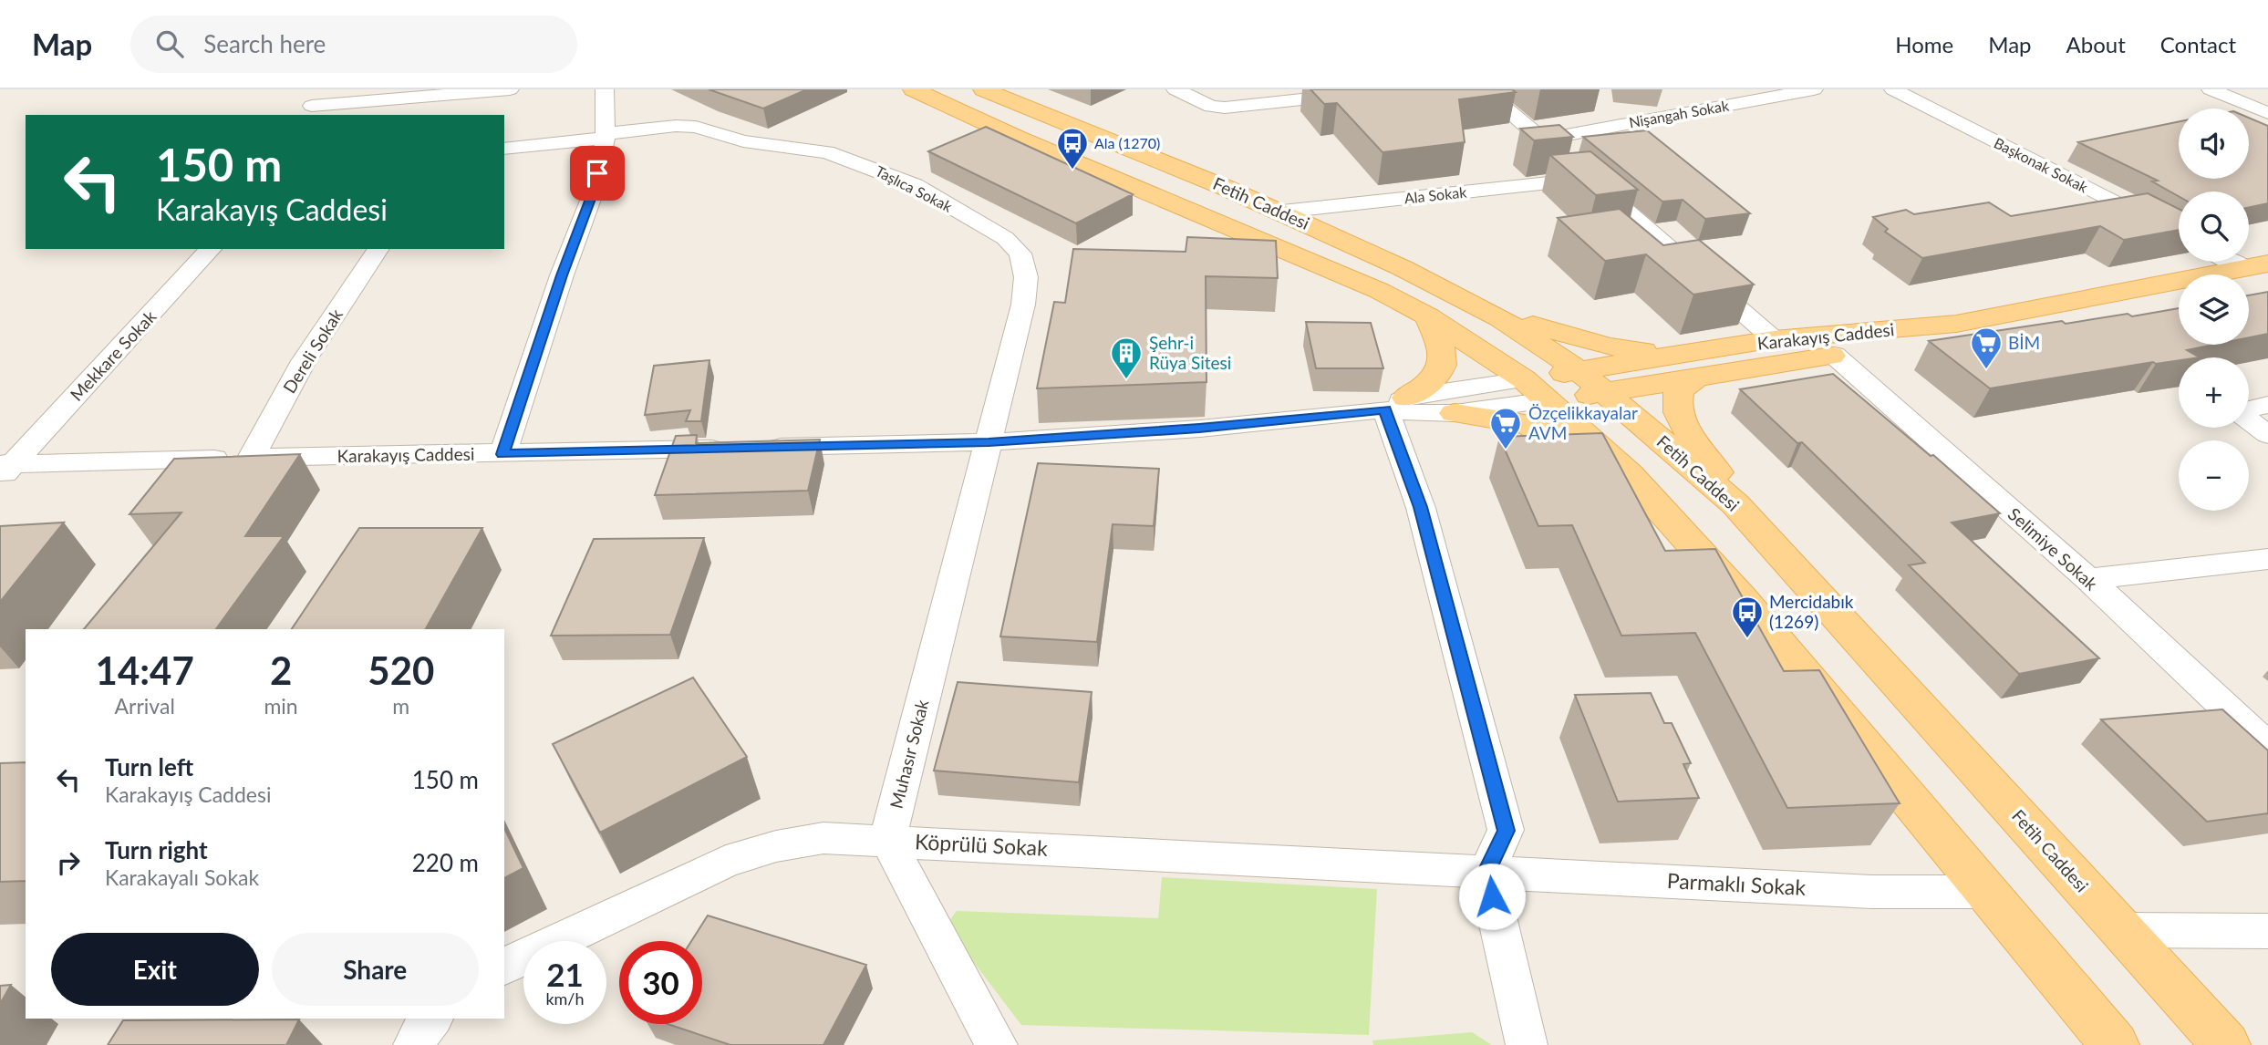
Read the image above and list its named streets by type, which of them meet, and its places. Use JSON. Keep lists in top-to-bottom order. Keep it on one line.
{"streets":{"main road":["Fetih Caddesi","Karakayış Caddesi"],"street":["Nişangah Sokak","Başkonak Sokak","Taşlıca Sokak","Ala Sokak","Dereli Sokak","Mekkare Sokak","Selimiye Sokak","Muhasır Sokak","Köprülü Sokak","Parmaklı Sokak"]},"crossings":[["Taşlıca Sokak","Karakayış Caddesi"],["Taşlıca Sokak","Muhasır Sokak"],["Ala Sokak","Fetih Caddesi"],["Fetih Caddesi","Karakayış Caddesi"],["Fetih Caddesi","Parmaklı Sokak"],["Karakayış Caddesi","Dereli Sokak"],["Karakayış Caddesi","Mekkare Sokak"],["Karakayış Caddesi","Selimiye Sokak"],["Karakayış Caddesi","Muhasır Sokak"],["Muhasır Sokak","Köprülü Sokak"],["Köprülü Sokak","Parmaklı Sokak"]],"places":{"bus stop":["Ala (1270)","Mercidabık (1269)"],"supermarket":["BİM","Özçelikkayalar AVM"],"building":["Şehr-i Rüya Sitesi"]},"page":{"header":"Map","search":"Search here","nav":["Home","Map","About","Contact"],"map_buttons":["+","−"],"turn":["150 m","Karakayış Caddesi"],"eta":["14:47","Arrival","2","min","520","m"],"list":[{"name":"Turn left","note":"Karakayış Caddesi","value":"150 m"},{"name":"Turn right","note":"Karakayalı Sokak","value":"220 m"}],"buttons":["Exit","Share"],"speed":"21 km/h","limit":"30"}}
